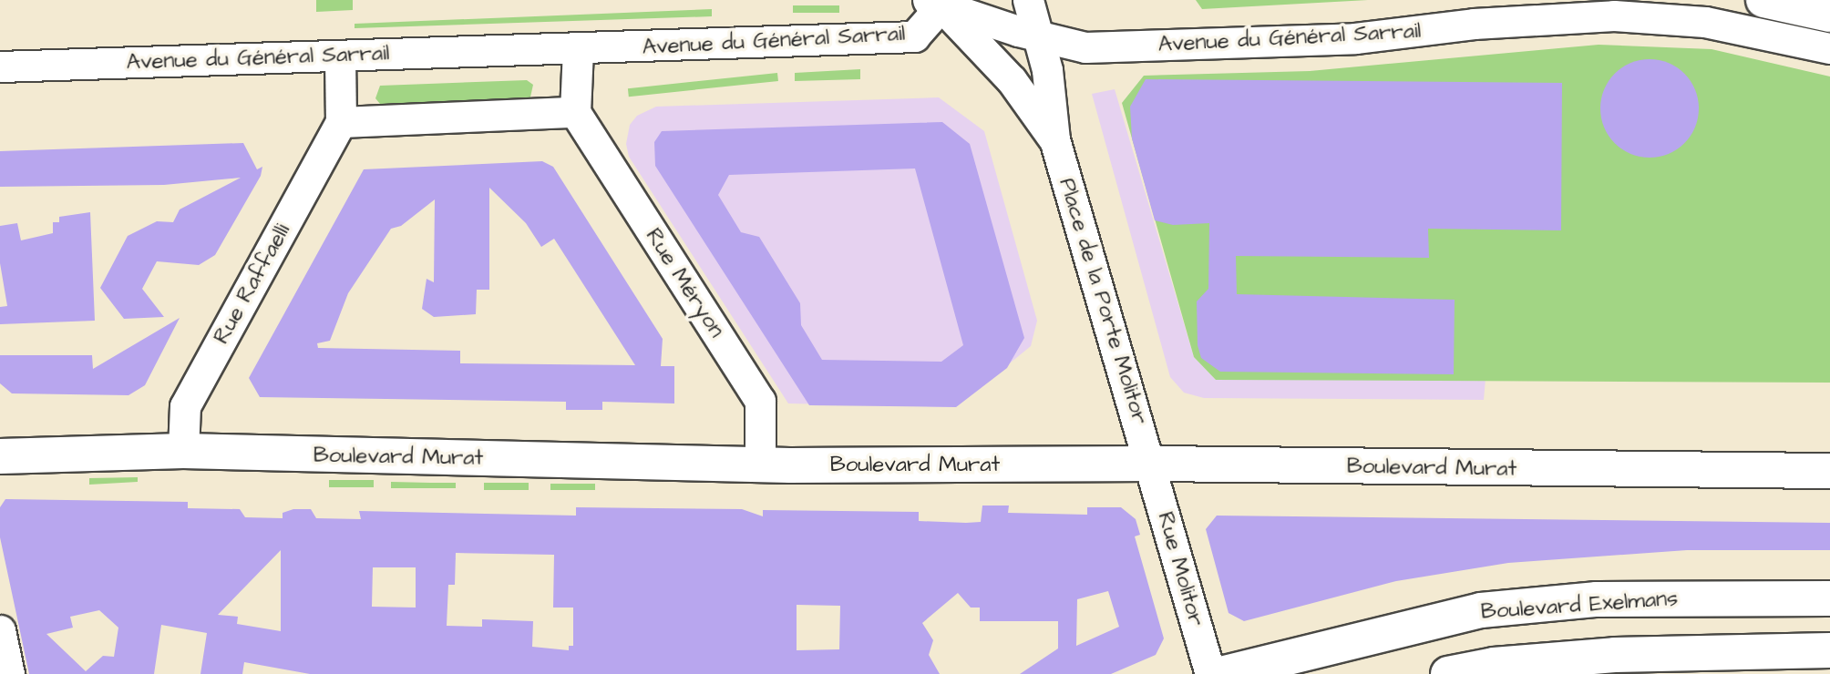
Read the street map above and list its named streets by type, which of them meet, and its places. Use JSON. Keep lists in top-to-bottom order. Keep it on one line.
{"streets":{"main road":["Boulevard Murat","Boulevard Exelmans"],"street":["Avenue du Général Sarrail","Rue Méryon","Rue Raffaelli","Place de la Porte Molitor","Rue Molitor"]},"crossings":[["Avenue du Général Sarrail","Place de la Porte Molitor"],["Rue Méryon","Boulevard Murat"],["Rue Raffaelli","Boulevard Murat"],["Place de la Porte Molitor","Boulevard Murat"],["Place de la Porte Molitor","Rue Molitor"],["Boulevard Murat","Rue Molitor"]]}
